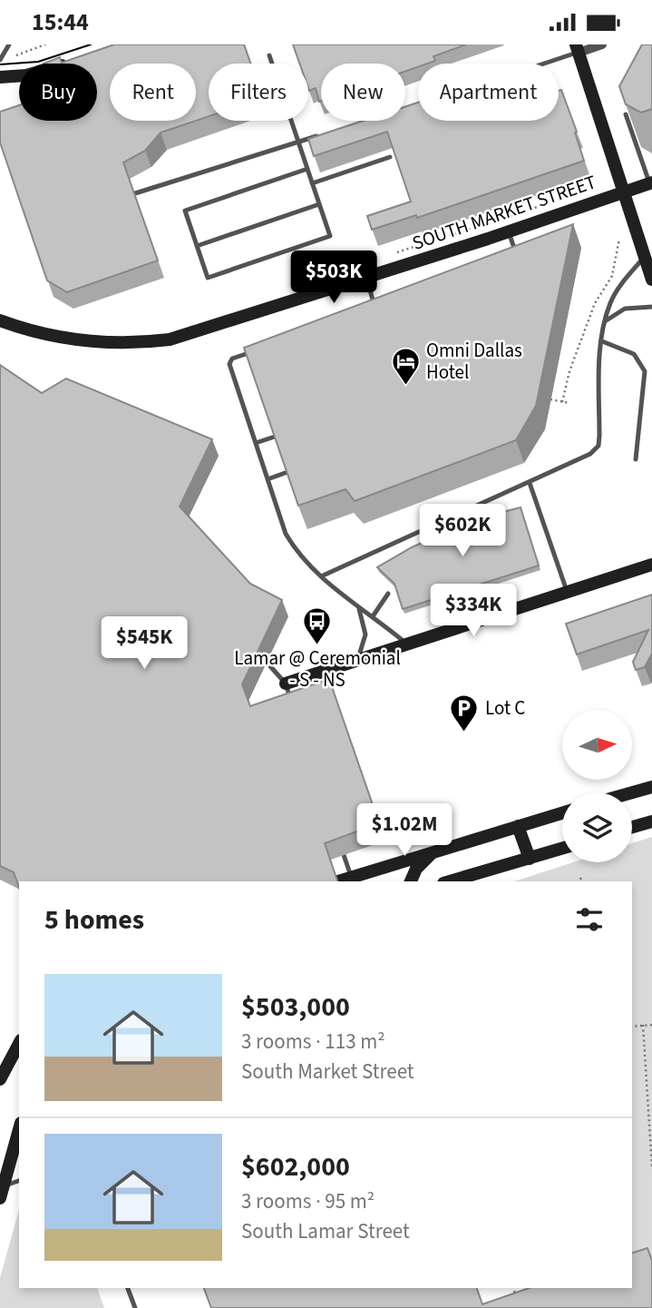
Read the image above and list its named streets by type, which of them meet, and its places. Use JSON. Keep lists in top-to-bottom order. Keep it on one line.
{"streets":{"main road":["SOUTH MARKET STREET"]},"places":{"hotel":["Omni Dallas Hotel"],"bus stop":["Lamar @ Ceremonial - S - NS"],"parking":["Lot C"]},"north":"right","page":{"status":"15:44","chip":["Buy","Rent","Filters","New","Apartment"],"price":["$503K","$602K","$334K","$545K","$1.02M"],"heading":"5 homes","list":[{"name":"$503,000","note":"3 rooms · 113 m² · South Market Street"},{"name":"$602,000","note":"3 rooms · 95 m² · South Lamar Street"}]}}
